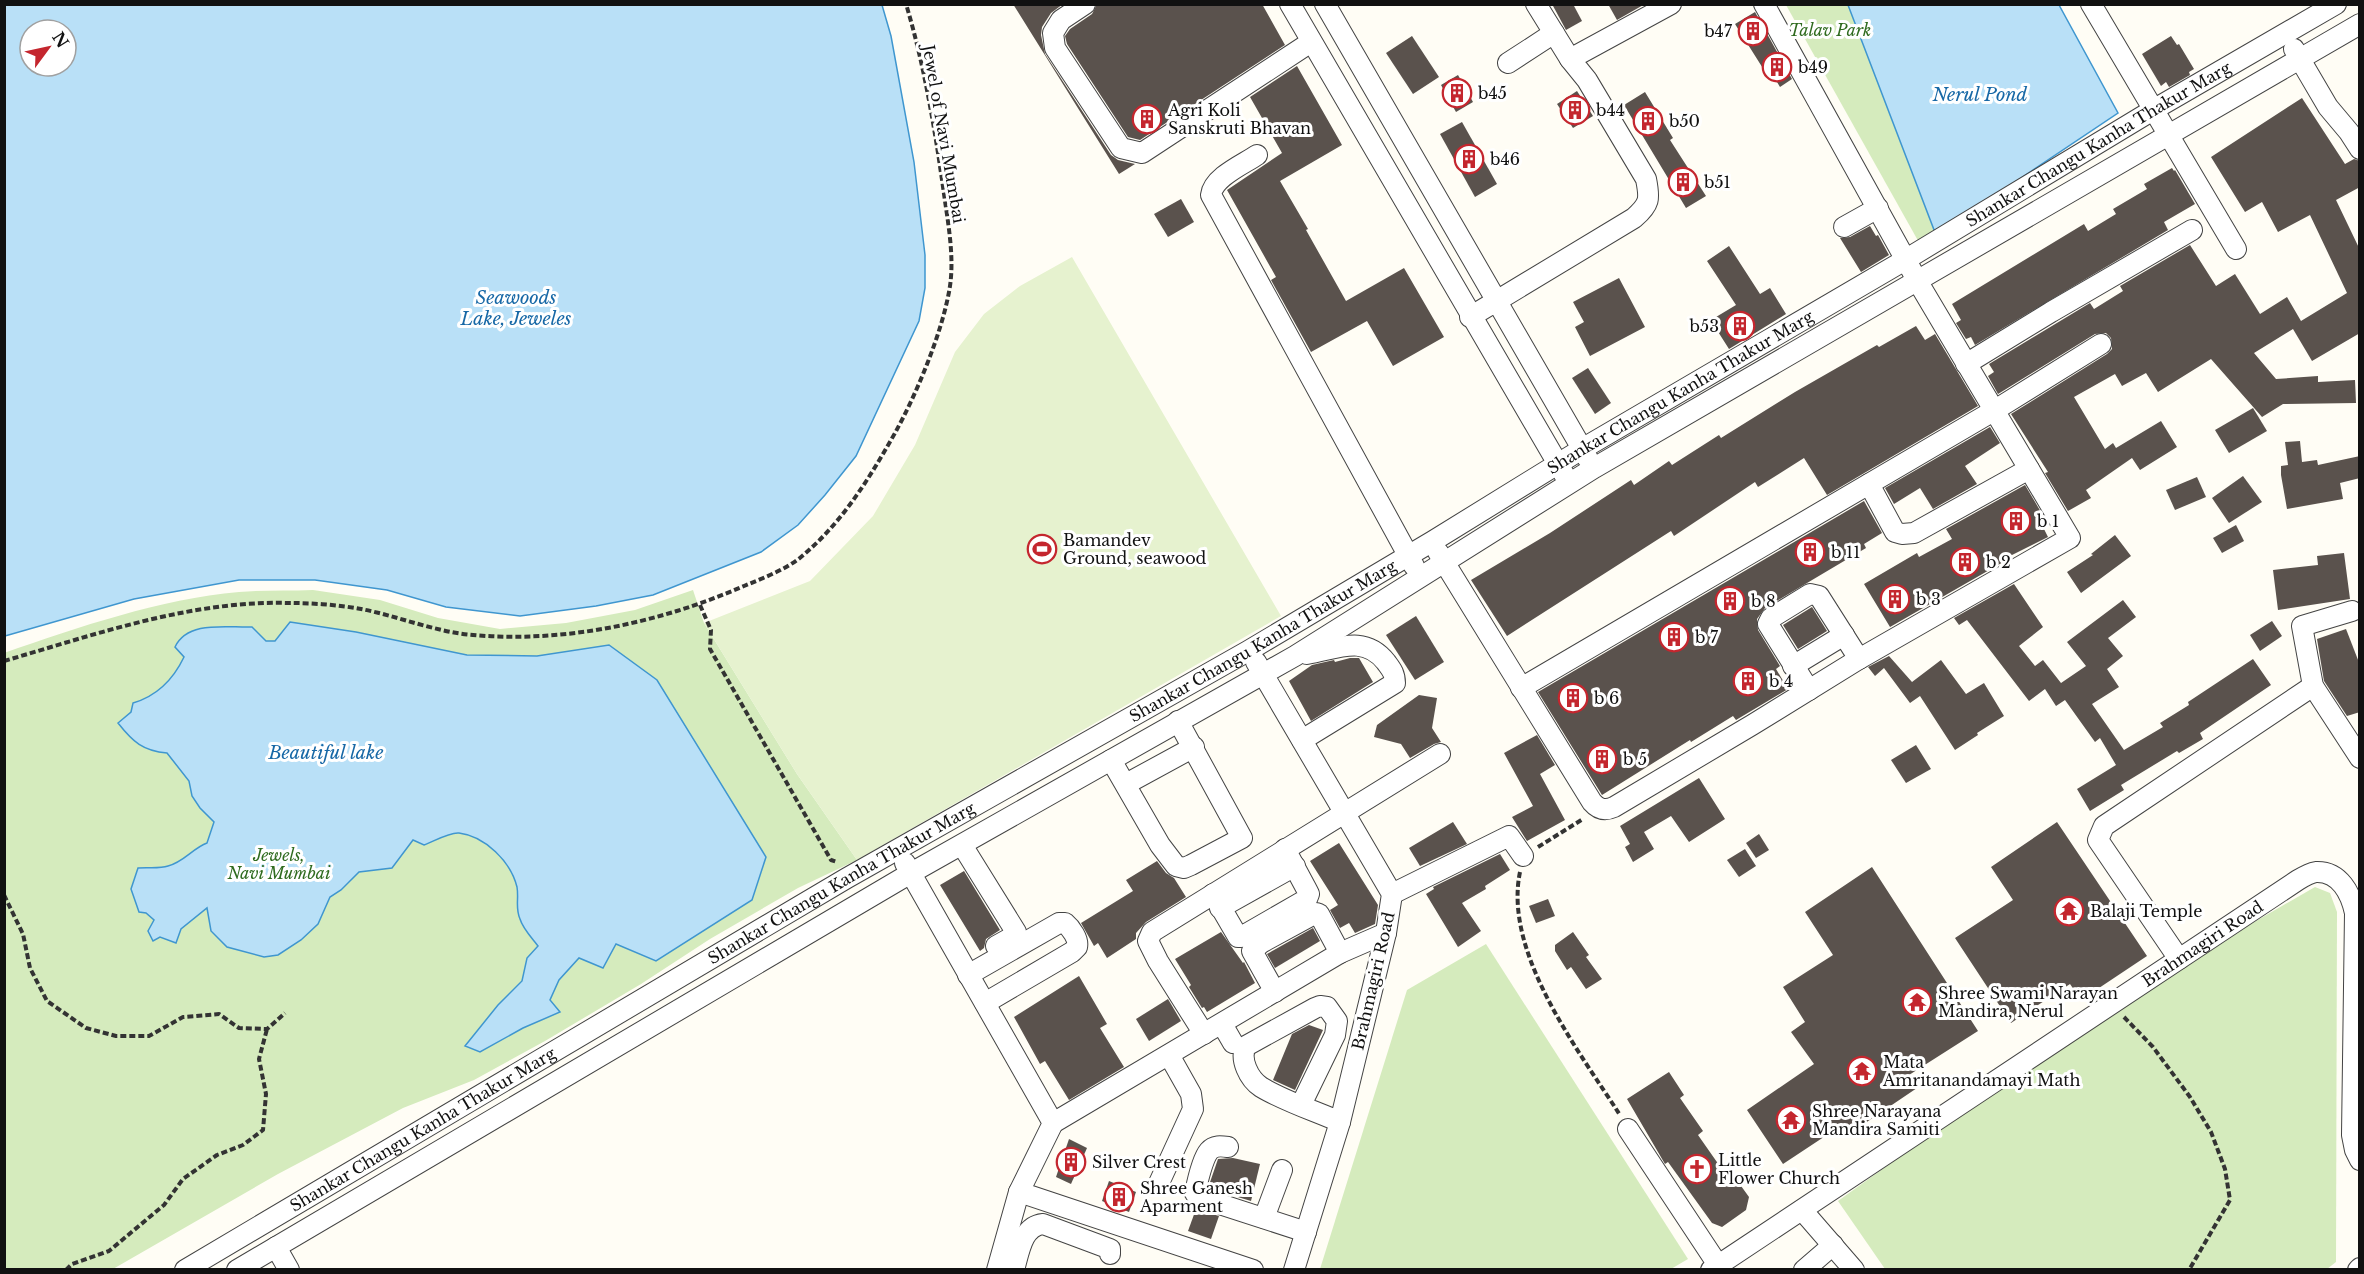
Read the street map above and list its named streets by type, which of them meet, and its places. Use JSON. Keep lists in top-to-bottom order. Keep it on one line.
{"streets":{"street":["Shankar Changu Kanha Thakur Marg","Brahmagiri Road"],"path":["Jewel of Navi Mumbai"]},"crossings":[["Shankar Changu Kanha Thakur Marg","Brahmagiri Road"]],"water":["Nerul Pond","Seawoods Lake, Jeweles","Beautiful lake"],"parks":["Talav Park","Jewels, Navi Mumbai"],"places":{"building":["b47","b49","b45","b44","Agri Koli Sanskruti Bhavan","b50","b46","b51","b53","b 1","b 11","b 2","b 3","b 8","b 7","b 4","b 6","b 5","Silver Crest","Shree Ganesh Aparment"],"sports":["Bamandev Ground, seawood"],"temple":["Balaji Temple","Shree Swami Narayan Mandira, Nerul","Mata Amritanandamayi Math","Shree Narayana Mandira Samiti"],"church":["Little Flower Church"]},"north":"top right"}
